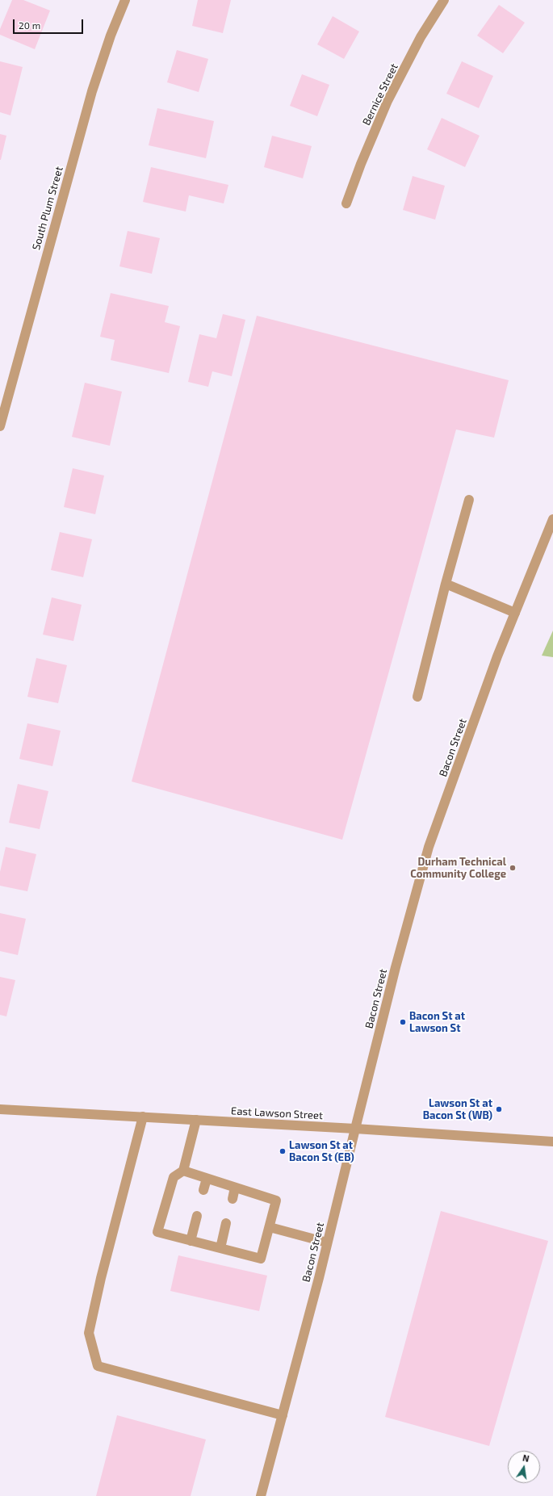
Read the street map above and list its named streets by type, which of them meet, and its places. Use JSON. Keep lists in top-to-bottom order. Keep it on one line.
{"streets":{"street":["Bernice Street","South Plum Street","Bacon Street","East Lawson Street"]},"crossings":[["Bacon Street","East Lawson Street"]],"places":["Durham Technical Community College","Bacon St at Lawson St","Lawson St at Bacon St (WB)","Lawson St at Bacon St (EB)"],"scale_bar":"20 m","north":"top"}
